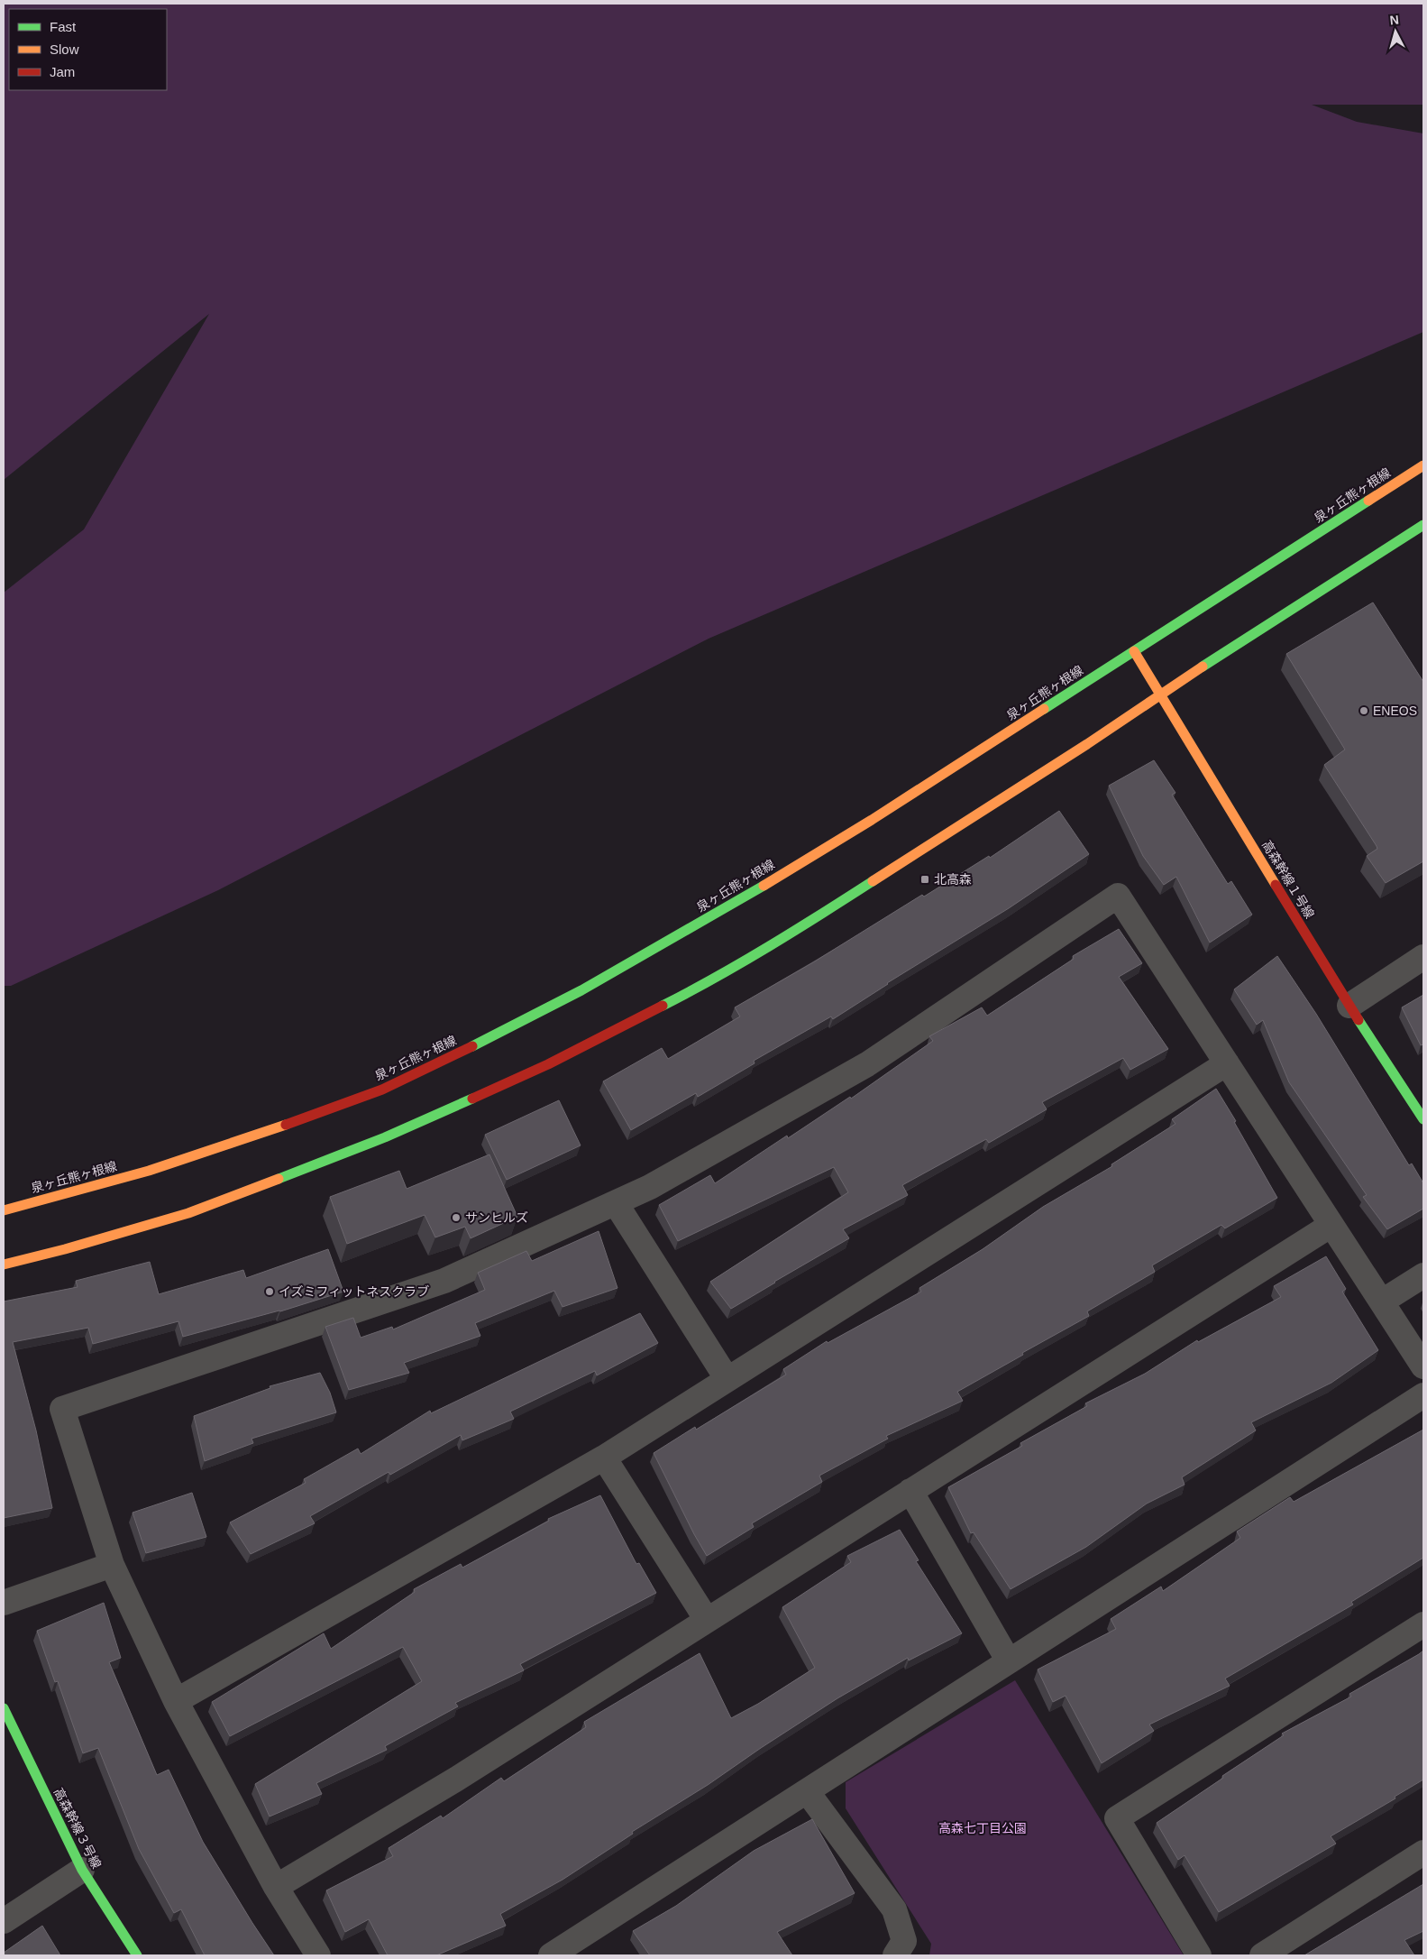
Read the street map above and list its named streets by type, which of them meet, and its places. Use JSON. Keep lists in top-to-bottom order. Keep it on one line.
{"streets":{"main road":["泉ヶ丘熊ヶ根線","高森幹線１号線","高森幹線３号線"]},"crossings":[["泉ヶ丘熊ヶ根線","高森幹線１号線"]],"parks":["高森七丁目公園"],"places":{"other":["ENEOS","サンヒルズ","イズミフィットネスクラブ"],"transit":["北高森"]},"legend":["Fast","Slow","Jam"],"north":"top"}
